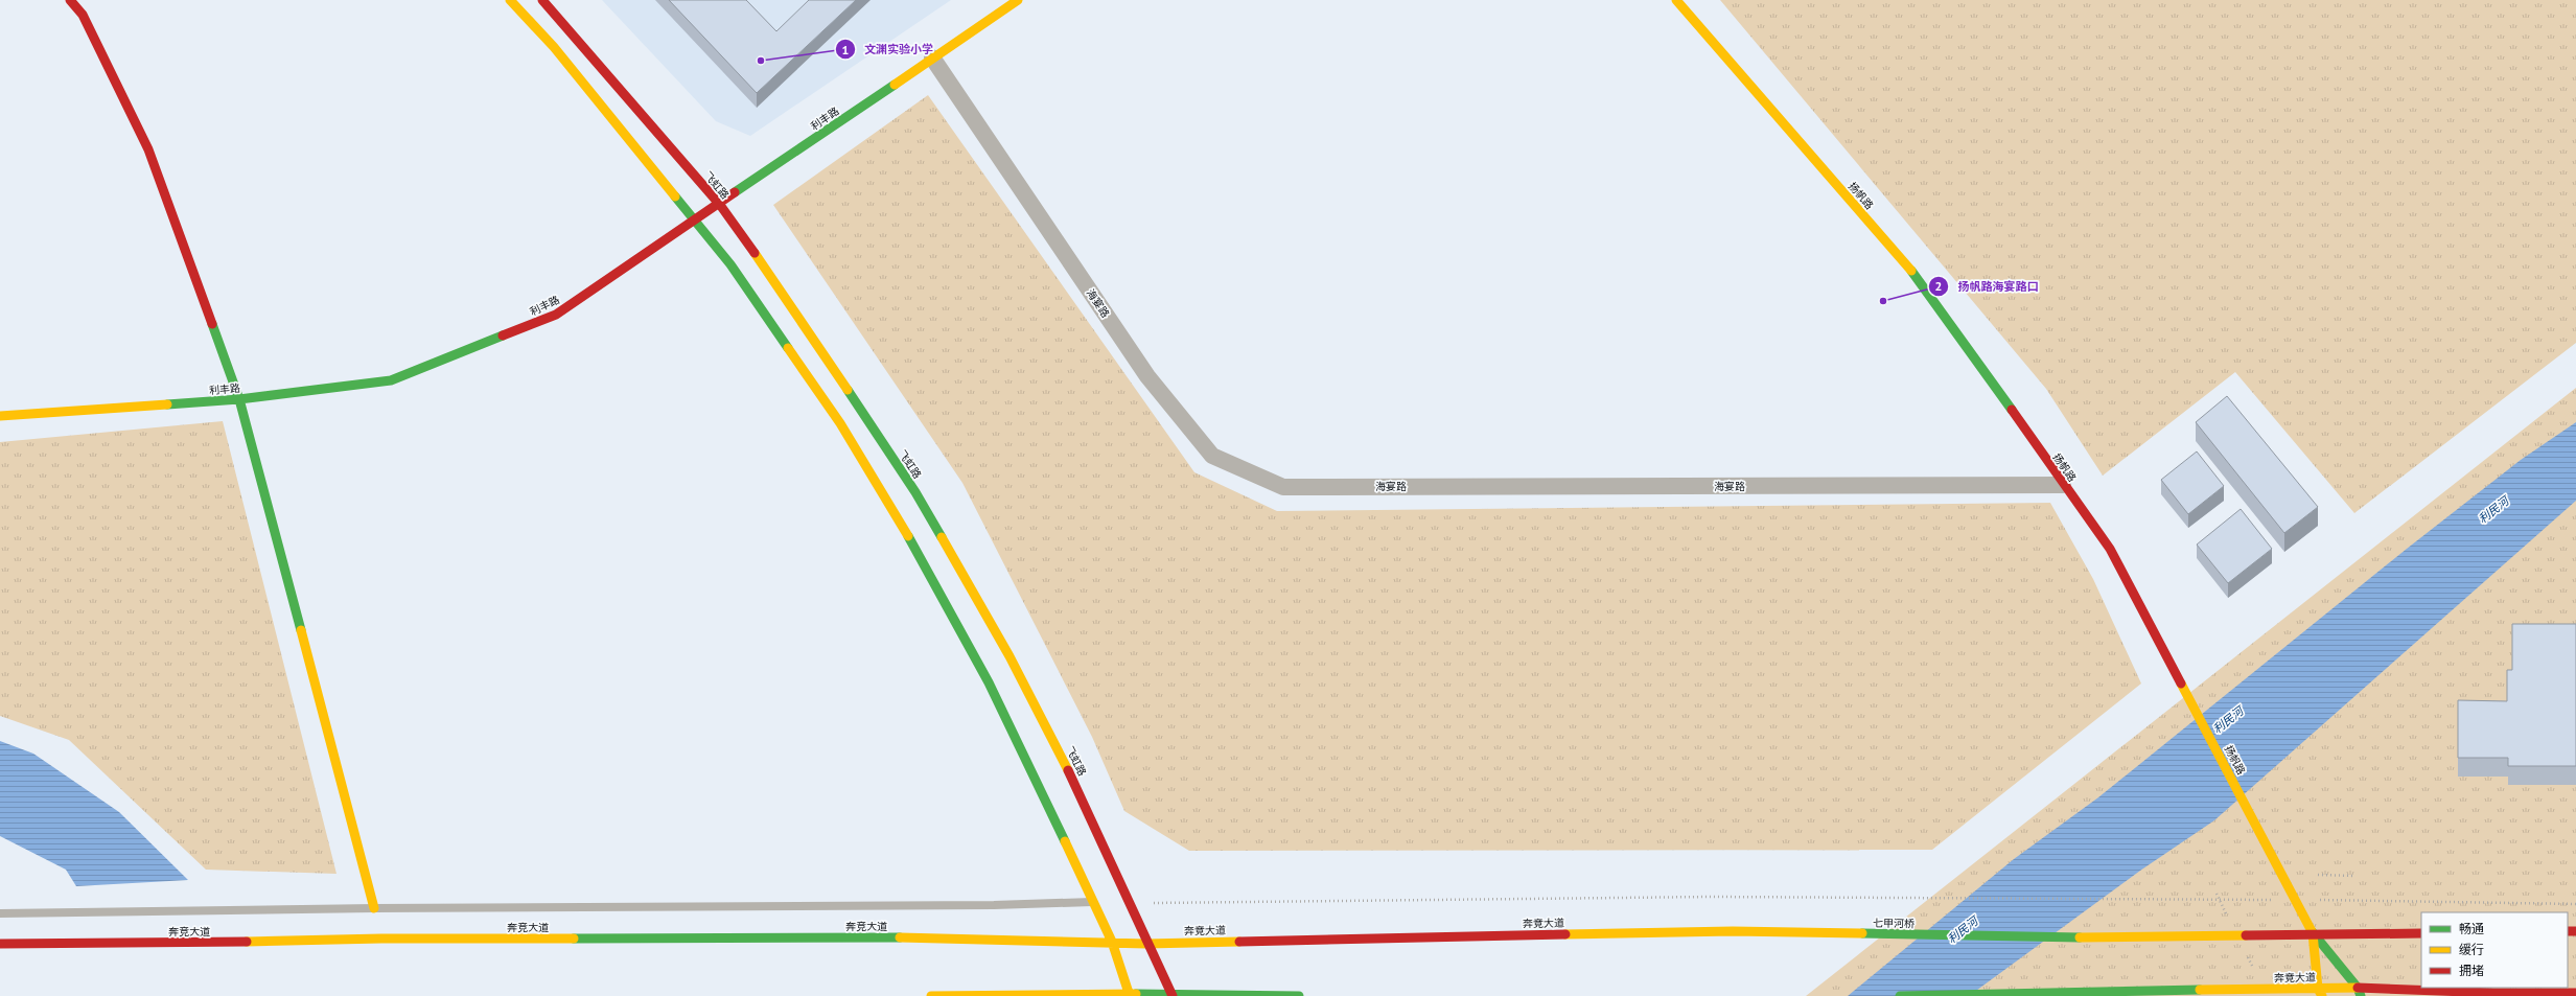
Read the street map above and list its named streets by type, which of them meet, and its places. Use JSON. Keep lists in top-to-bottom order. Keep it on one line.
{"streets":{"main road":["利丰路","飞虹路","扬帆路","奔竞大道","七甲河桥"],"street":["海宴路"]},"crossings":[["利丰路","飞虹路"],["利丰路","海宴路"],["飞虹路","奔竞大道"],["扬帆路","海宴路"],["扬帆路","奔竞大道"],["扬帆路","七甲河桥"],["奔竞大道","七甲河桥"]],"water":["利民河"],"places":["文渊实验小学","扬帆路海宴路口"],"legend":["畅通","缓行","拥堵"]}
